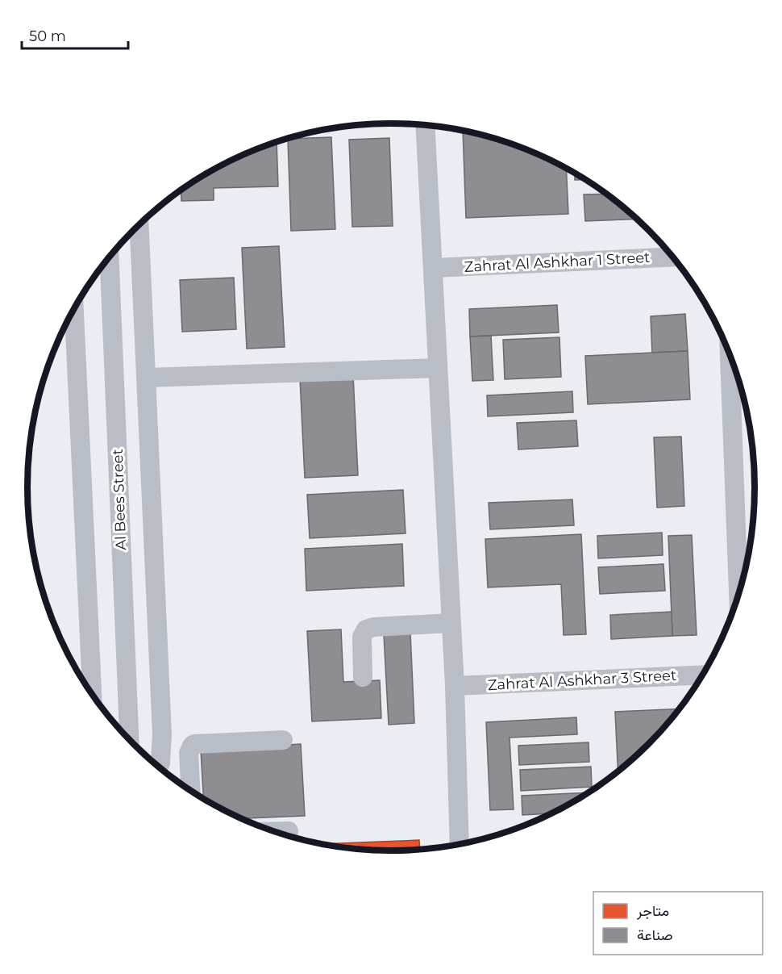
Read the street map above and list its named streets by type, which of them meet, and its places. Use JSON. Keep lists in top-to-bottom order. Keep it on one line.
{"streets":{"street":["Zahrat Al Ashkhar 1 Street","Al Bees Street","Zahrat Al Ashkhar 3 Street"]},"legend":["متاجر","صناعة"],"scale_bar":"50 m"}
